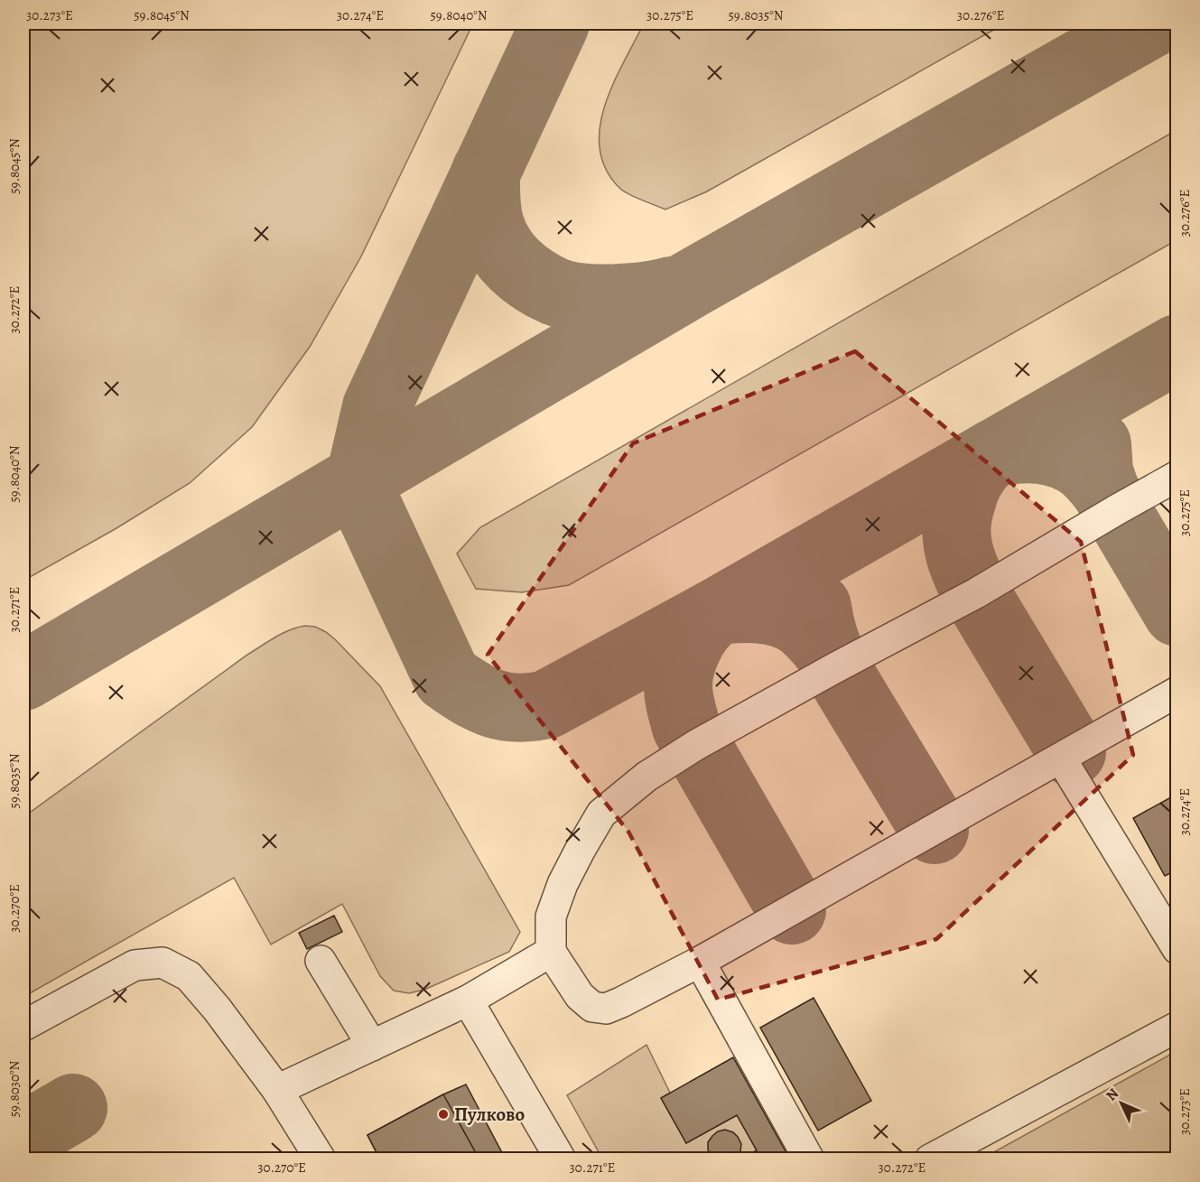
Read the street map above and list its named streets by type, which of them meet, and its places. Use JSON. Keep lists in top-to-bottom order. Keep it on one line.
{"places":["Пулково"],"north":"top left","coordinates":["30.273°E","59.8045°N","30.274°E","59.8040°N","30.275°E","59.8035°N","30.276°E","30.272°E","30.271°E","30.270°E","59.8030°N"]}
